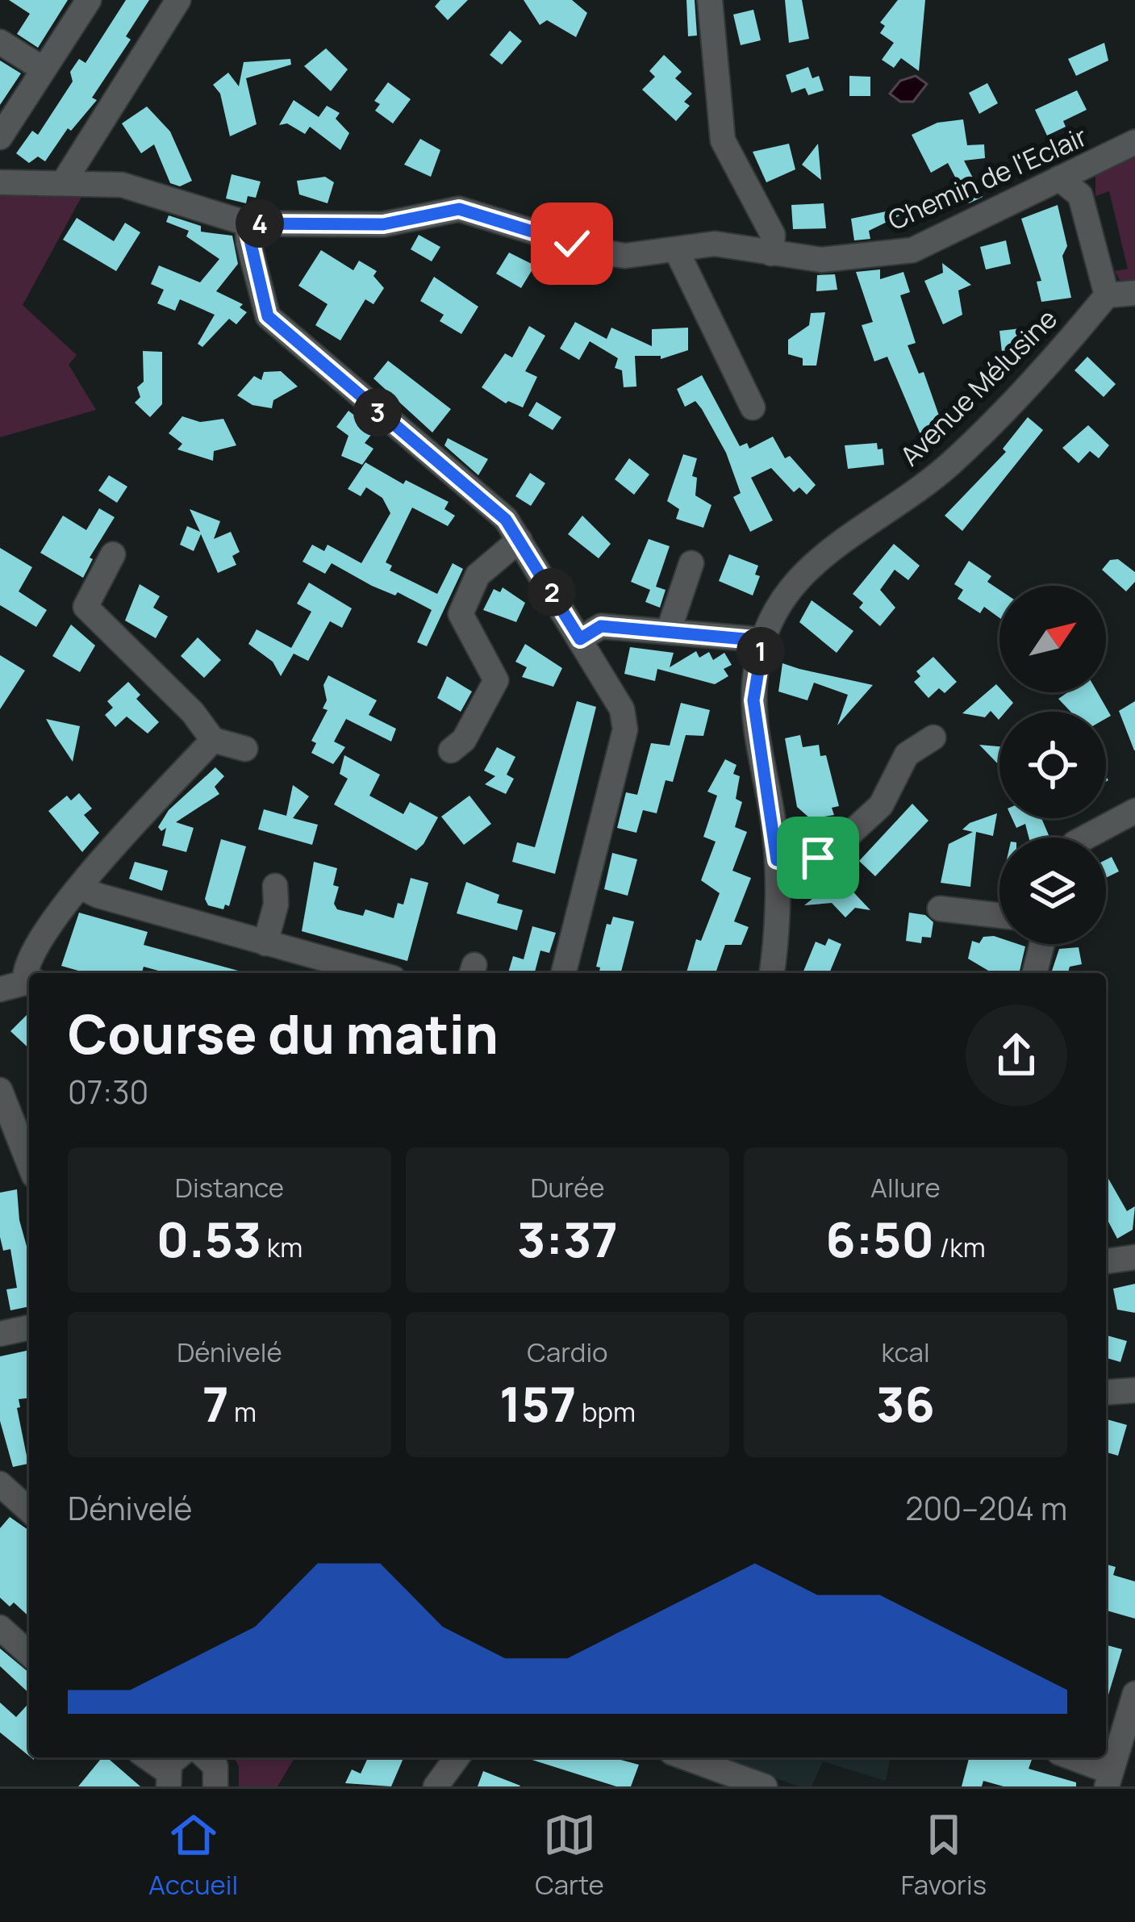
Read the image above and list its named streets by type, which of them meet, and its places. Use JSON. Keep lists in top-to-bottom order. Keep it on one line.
{"streets":{"street":["Chemin de l'Eclair","Avenue Mélusine"]},"north":"top right","page":{"pins":["4","3","2","1"],"heading":["Course du matin","07:30"],"stats":[["Distance","0.53 km"],["Durée","3:37"],["Allure","6:50 /km"],["Dénivelé","7 m"],["Cardio","157 bpm"],["kcal","36"]],"chart":["Dénivelé","200–204 m"],"tabs":["Accueil","Carte","Favoris"]}}
